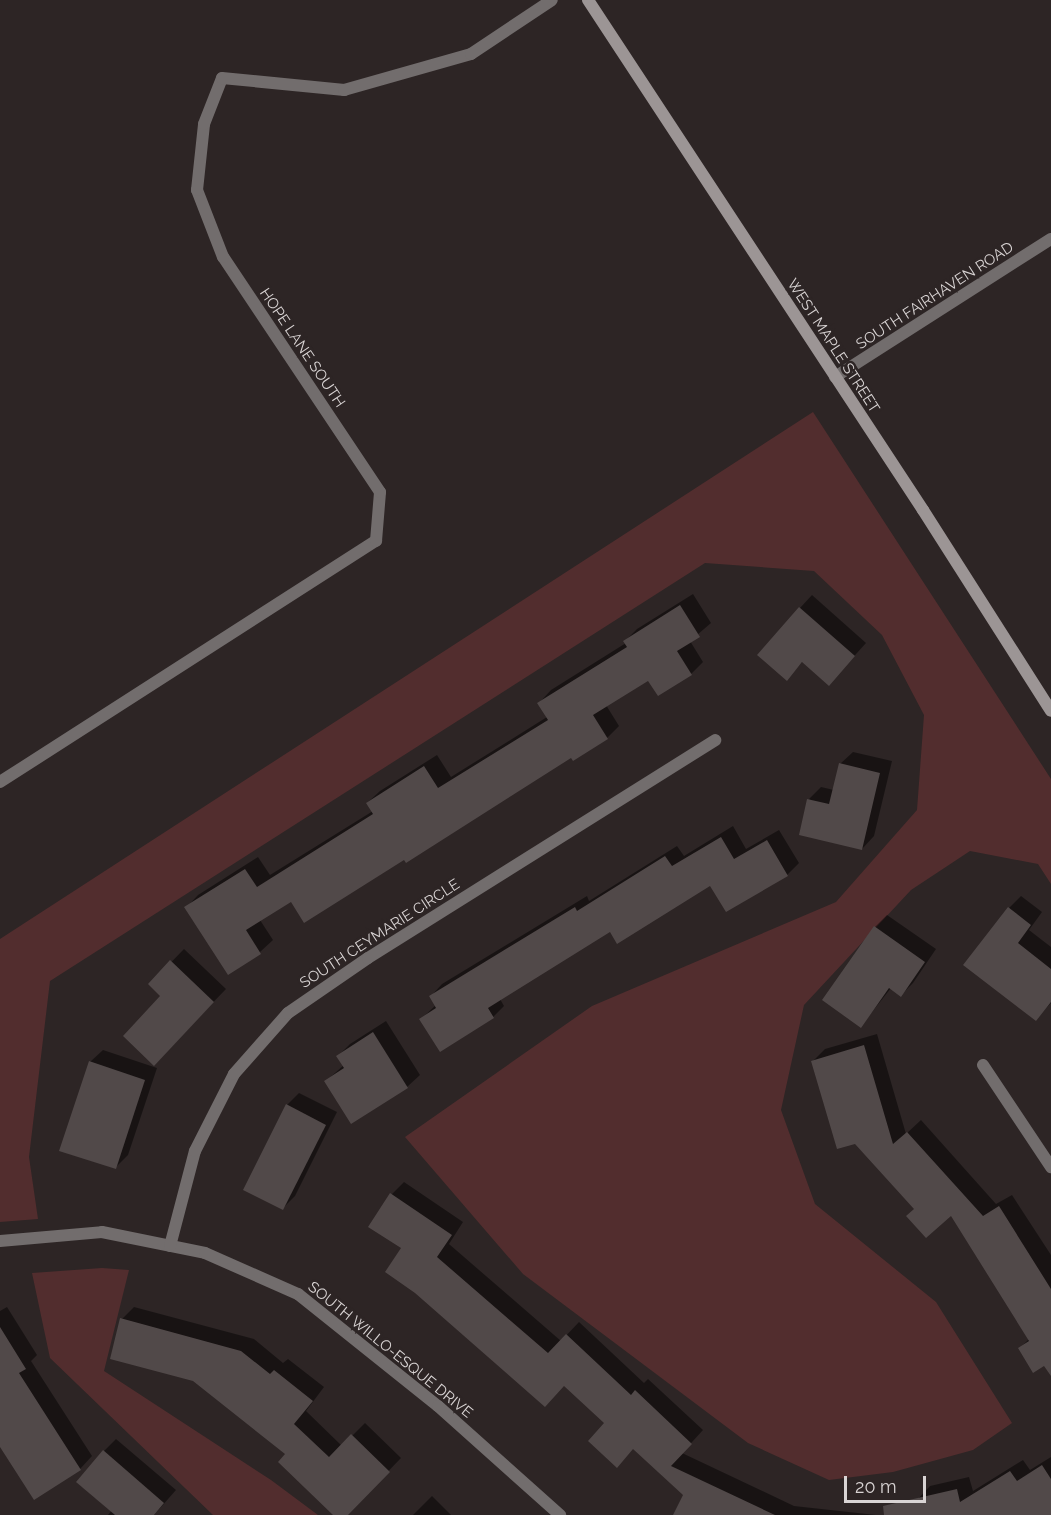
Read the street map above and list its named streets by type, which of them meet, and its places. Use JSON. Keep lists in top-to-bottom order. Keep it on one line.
{"streets":{"main road":["WEST MAPLE STREET"],"street":["SOUTH FAIRHAVEN ROAD","HOPE LANE SOUTH","SOUTH CEYMARIE CIRCLE","SOUTH WILLO-ESQUE DRIVE"]},"crossings":[["SOUTH FAIRHAVEN ROAD","WEST MAPLE STREET"],["SOUTH CEYMARIE CIRCLE","SOUTH WILLO-ESQUE DRIVE"]],"scale_bar":"20 m"}
